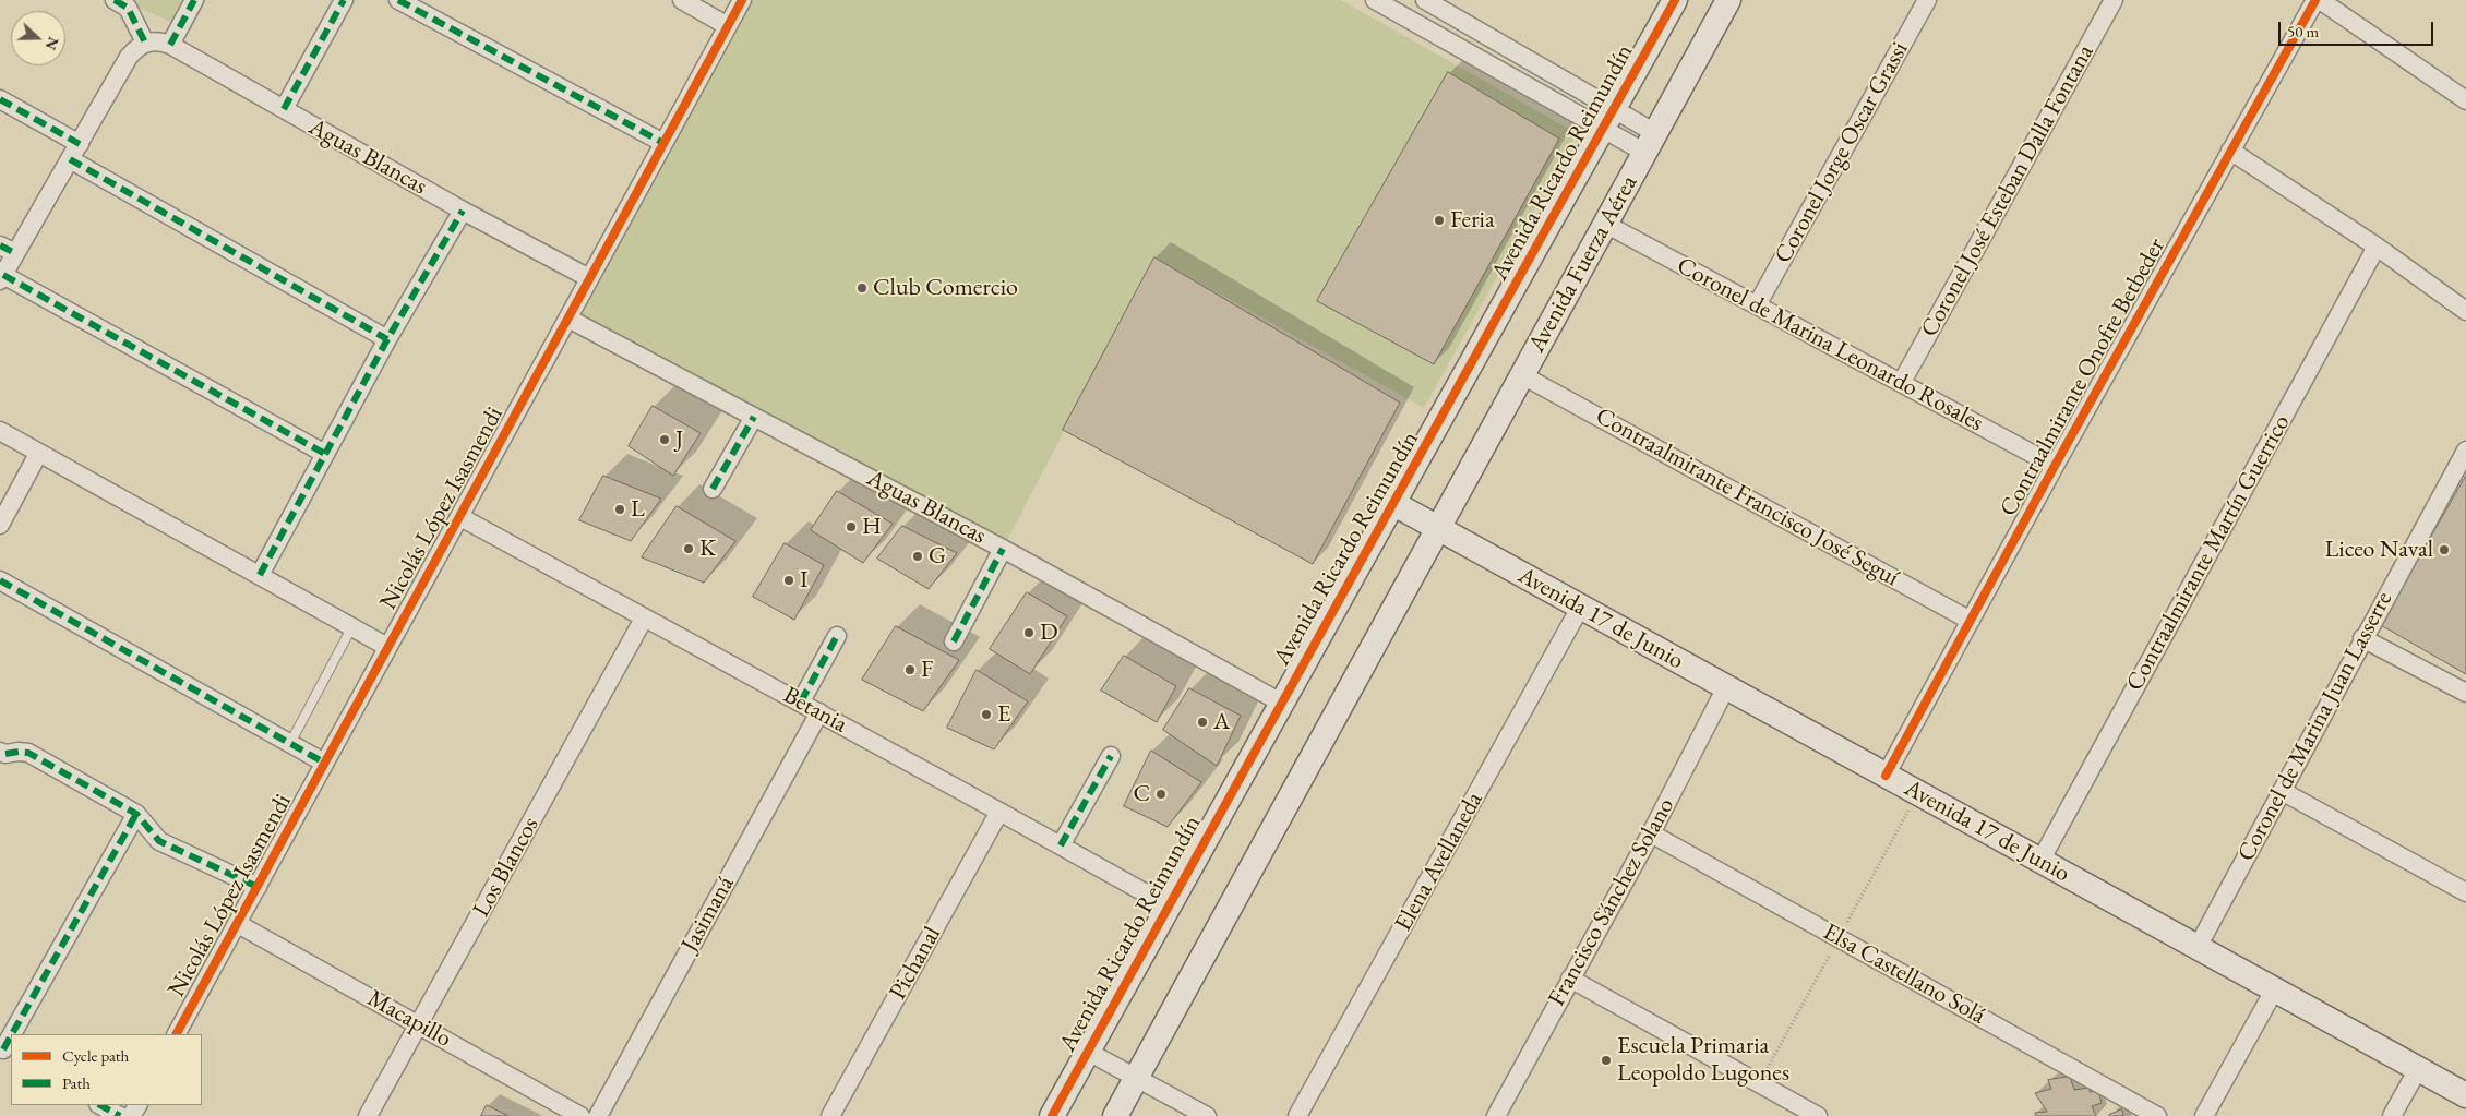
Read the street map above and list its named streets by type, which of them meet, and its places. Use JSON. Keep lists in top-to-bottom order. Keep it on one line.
{"streets":{"street":["Coronel Jorge Oscar Grassi","Aguas Blancas","Avenida Ricardo Reimundín","Coronel José Esteban Dalla Fontana","Avenida Fuerza Aérea","Coronel de Marina Leonardo Rosales","Contraalmirante Onofre Betbeder","Contraalmirante Francisco José Seguí","Nicolás López Isasmendi","Contraalmirante Martín Guerrico","Avenida 17 de Junio","Betania","Coronel de Marina Juan Lasserre","Elena Avellaneda","Los Blancos","Francisco Sánchez Solano","Jasimaná","Pichanal","Elsa Castellano Solá","Macapillo"]},"crossings":[["Coronel Jorge Oscar Grassi","Coronel de Marina Leonardo Rosales"],["Aguas Blancas","Avenida Ricardo Reimundín"],["Aguas Blancas","Nicolás López Isasmendi"],["Avenida Ricardo Reimundín","Avenida 17 de Junio"],["Avenida Ricardo Reimundín","Betania"],["Coronel José Esteban Dalla Fontana","Coronel de Marina Leonardo Rosales"],["Avenida Fuerza Aérea","Coronel de Marina Leonardo Rosales"],["Avenida Fuerza Aérea","Contraalmirante Francisco José Seguí"],["Avenida Fuerza Aérea","Avenida 17 de Junio"],["Coronel de Marina Leonardo Rosales","Contraalmirante Onofre Betbeder"],["Contraalmirante Onofre Betbeder","Contraalmirante Francisco José Seguí"],["Contraalmirante Onofre Betbeder","Avenida 17 de Junio"],["Nicolás López Isasmendi","Betania"],["Nicolás López Isasmendi","Macapillo"],["Contraalmirante Martín Guerrico","Avenida 17 de Junio"],["Avenida 17 de Junio","Coronel de Marina Juan Lasserre"],["Avenida 17 de Junio","Elena Avellaneda"],["Avenida 17 de Junio","Francisco Sánchez Solano"],["Betania","Los Blancos"],["Betania","Jasimaná"],["Betania","Pichanal"],["Los Blancos","Macapillo"],["Francisco Sánchez Solano","Elsa Castellano Solá"]],"places":["Feria","Club Comercio","J","L","H","K","Liceo Naval","G","I","D","F","E","A","C","Escuela Primaria Leopoldo Lugones"],"legend":["Cycle path","Path"],"scale_bar":"50 m","north":"right"}
